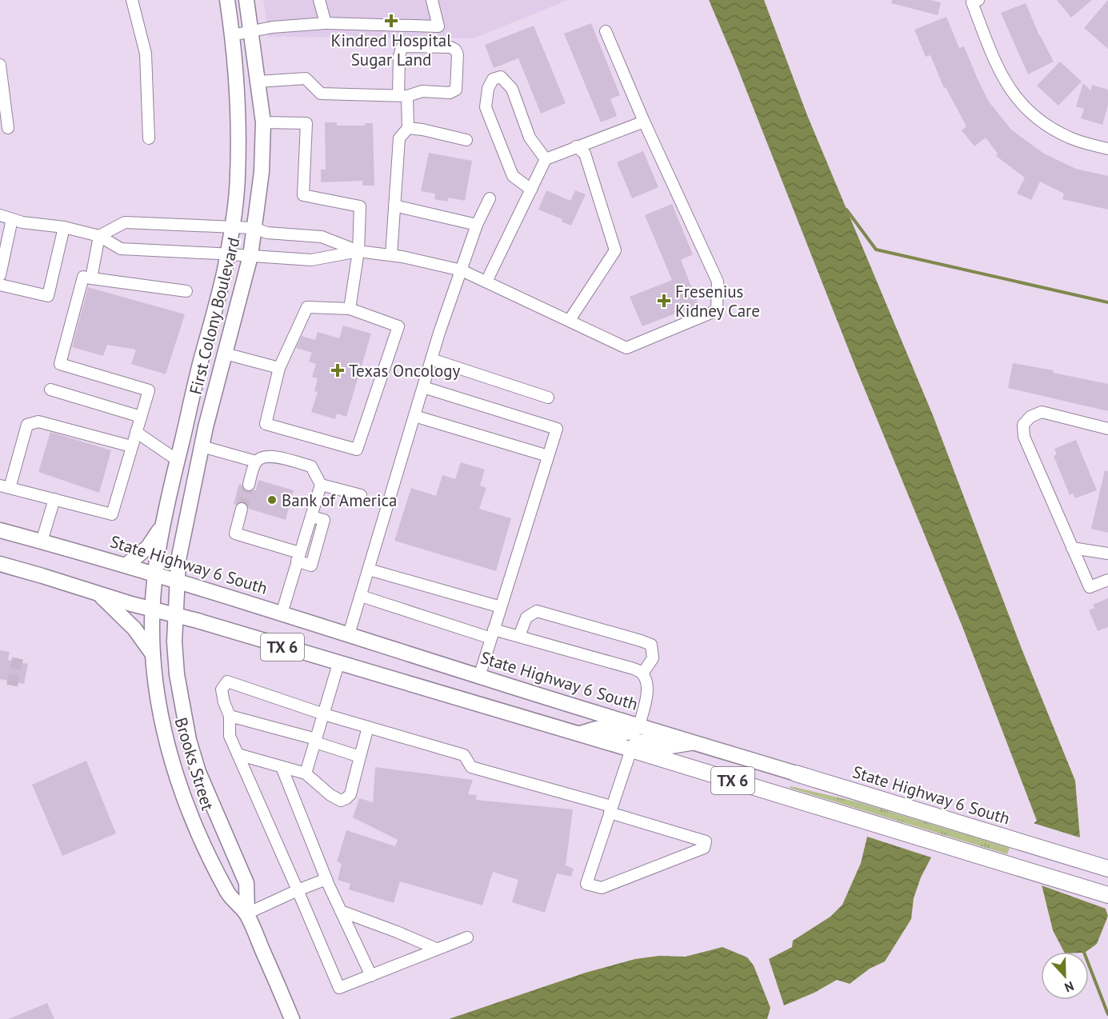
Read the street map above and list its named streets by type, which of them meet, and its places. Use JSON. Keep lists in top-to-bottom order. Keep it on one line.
{"streets":{"highway":["State Highway 6 South","TX 6"],"main road":["First Colony Boulevard","Brooks Street"]},"crossings":[["First Colony Boulevard","State Highway 6 South"],["First Colony Boulevard","TX 6"],["First Colony Boulevard","Brooks Street"],["State Highway 6 South","Brooks Street"],["TX 6","Brooks Street"]],"places":{"health":["Kindred Hospital Sugar Land","Fresenius Kidney Care","Texas Oncology"],"other":["Bank of America"]},"north":"bottom"}
